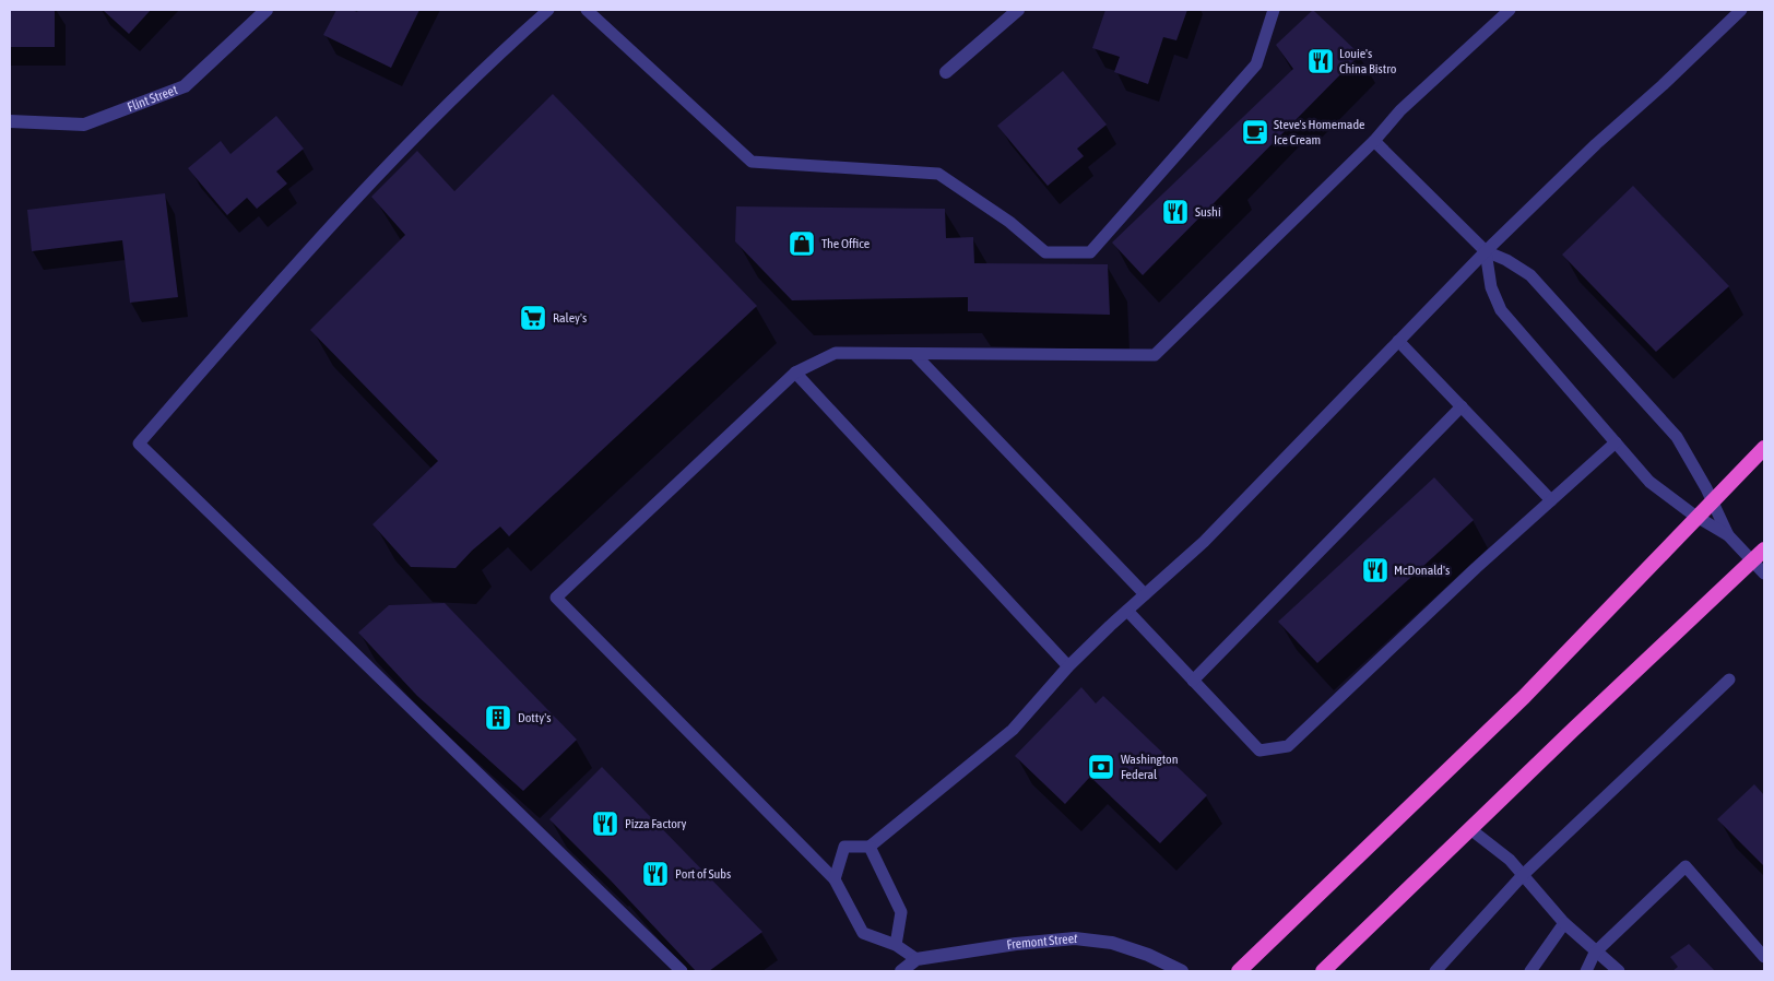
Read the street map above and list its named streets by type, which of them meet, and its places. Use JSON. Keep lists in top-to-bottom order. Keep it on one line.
{"streets":{"street":["Flint Street","Fremont Street"]},"places":{"restaurant":["Louie's China Bistro","Sushi","McDonald's","Pizza Factory","Port of Subs"],"cafe":["Steve's Homemade Ice Cream"],"shop":["The Office"],"supermarket":["Raley's"],"building":["Dotty's"],"bank":["Washington Federal"]}}
